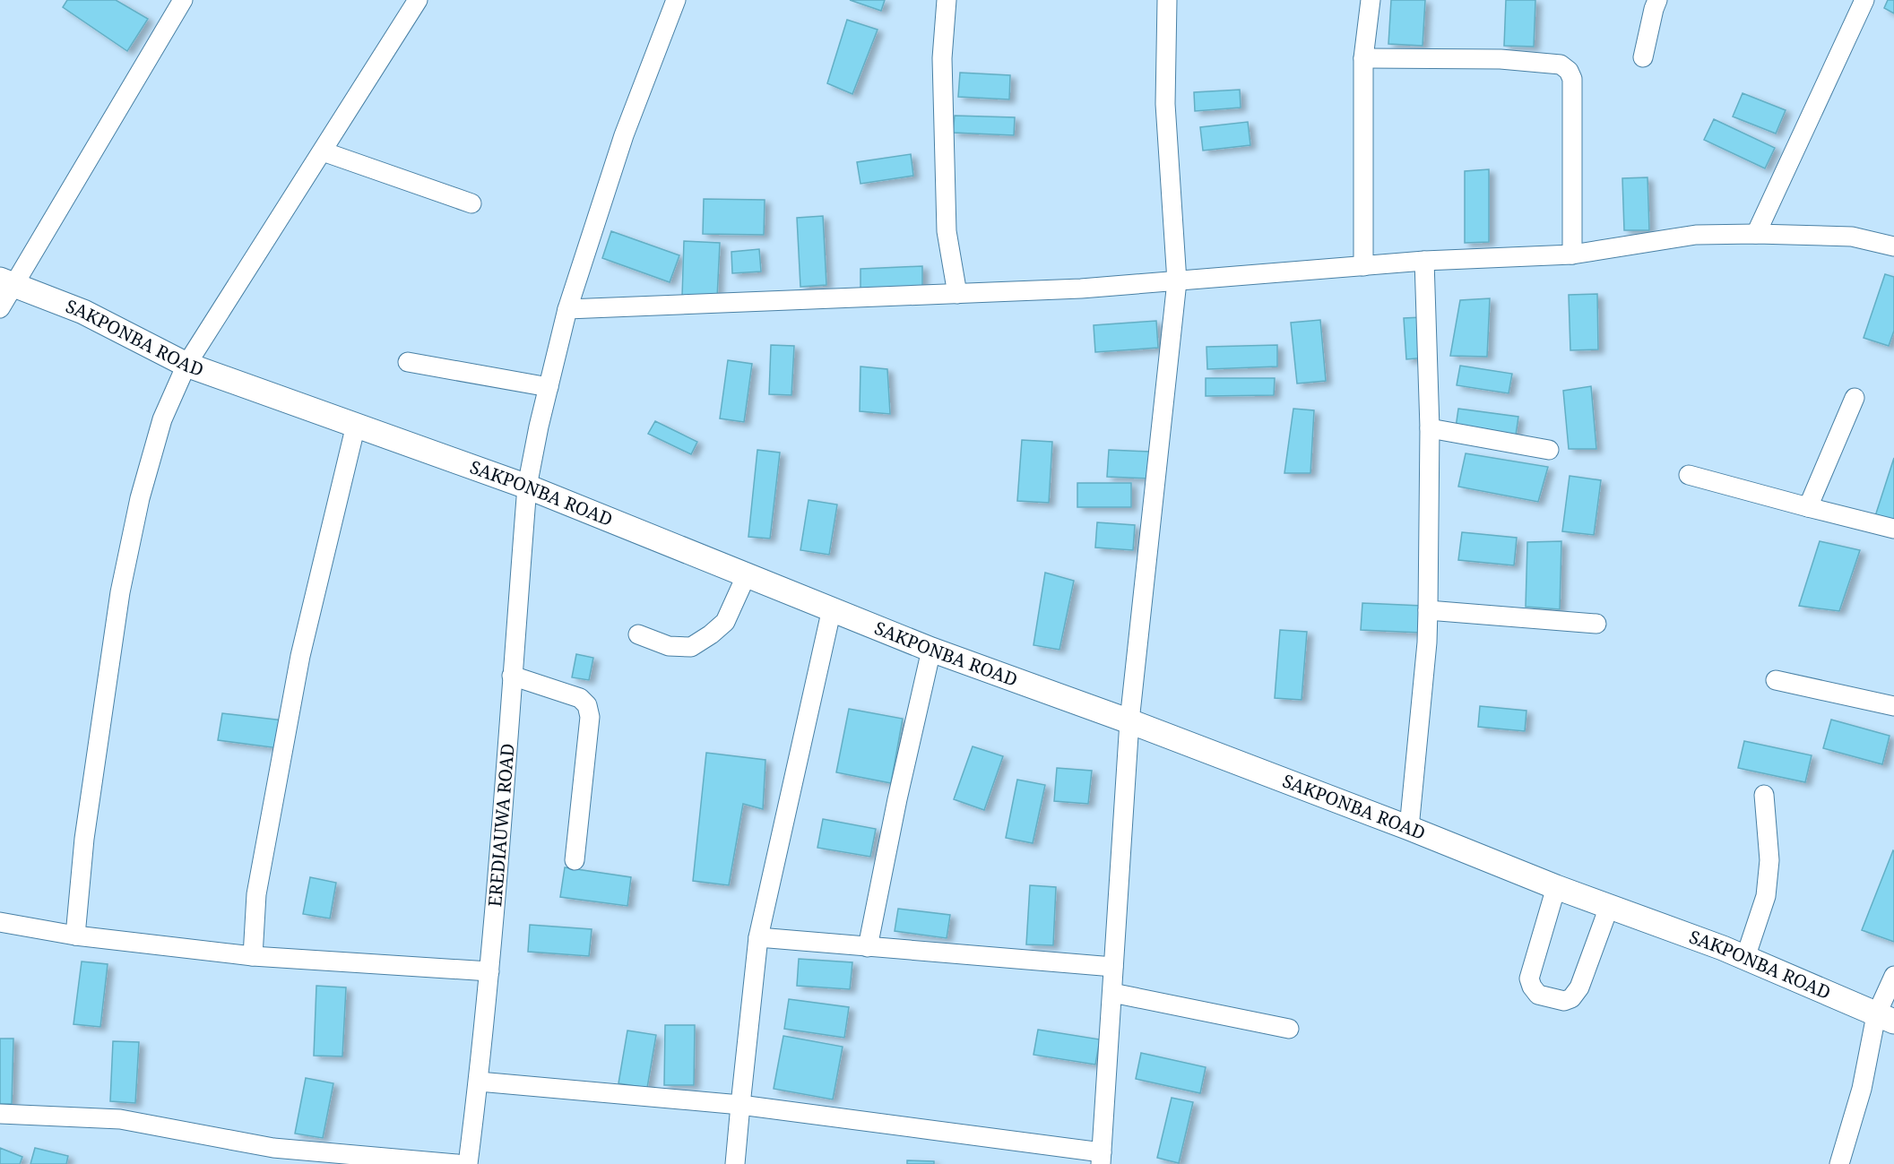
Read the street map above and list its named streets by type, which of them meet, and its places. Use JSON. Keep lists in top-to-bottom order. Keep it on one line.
{"streets":{"main road":["SAKPONBA ROAD"],"street":["EREDIAUWA ROAD"]},"crossings":[["SAKPONBA ROAD","EREDIAUWA ROAD"]]}
